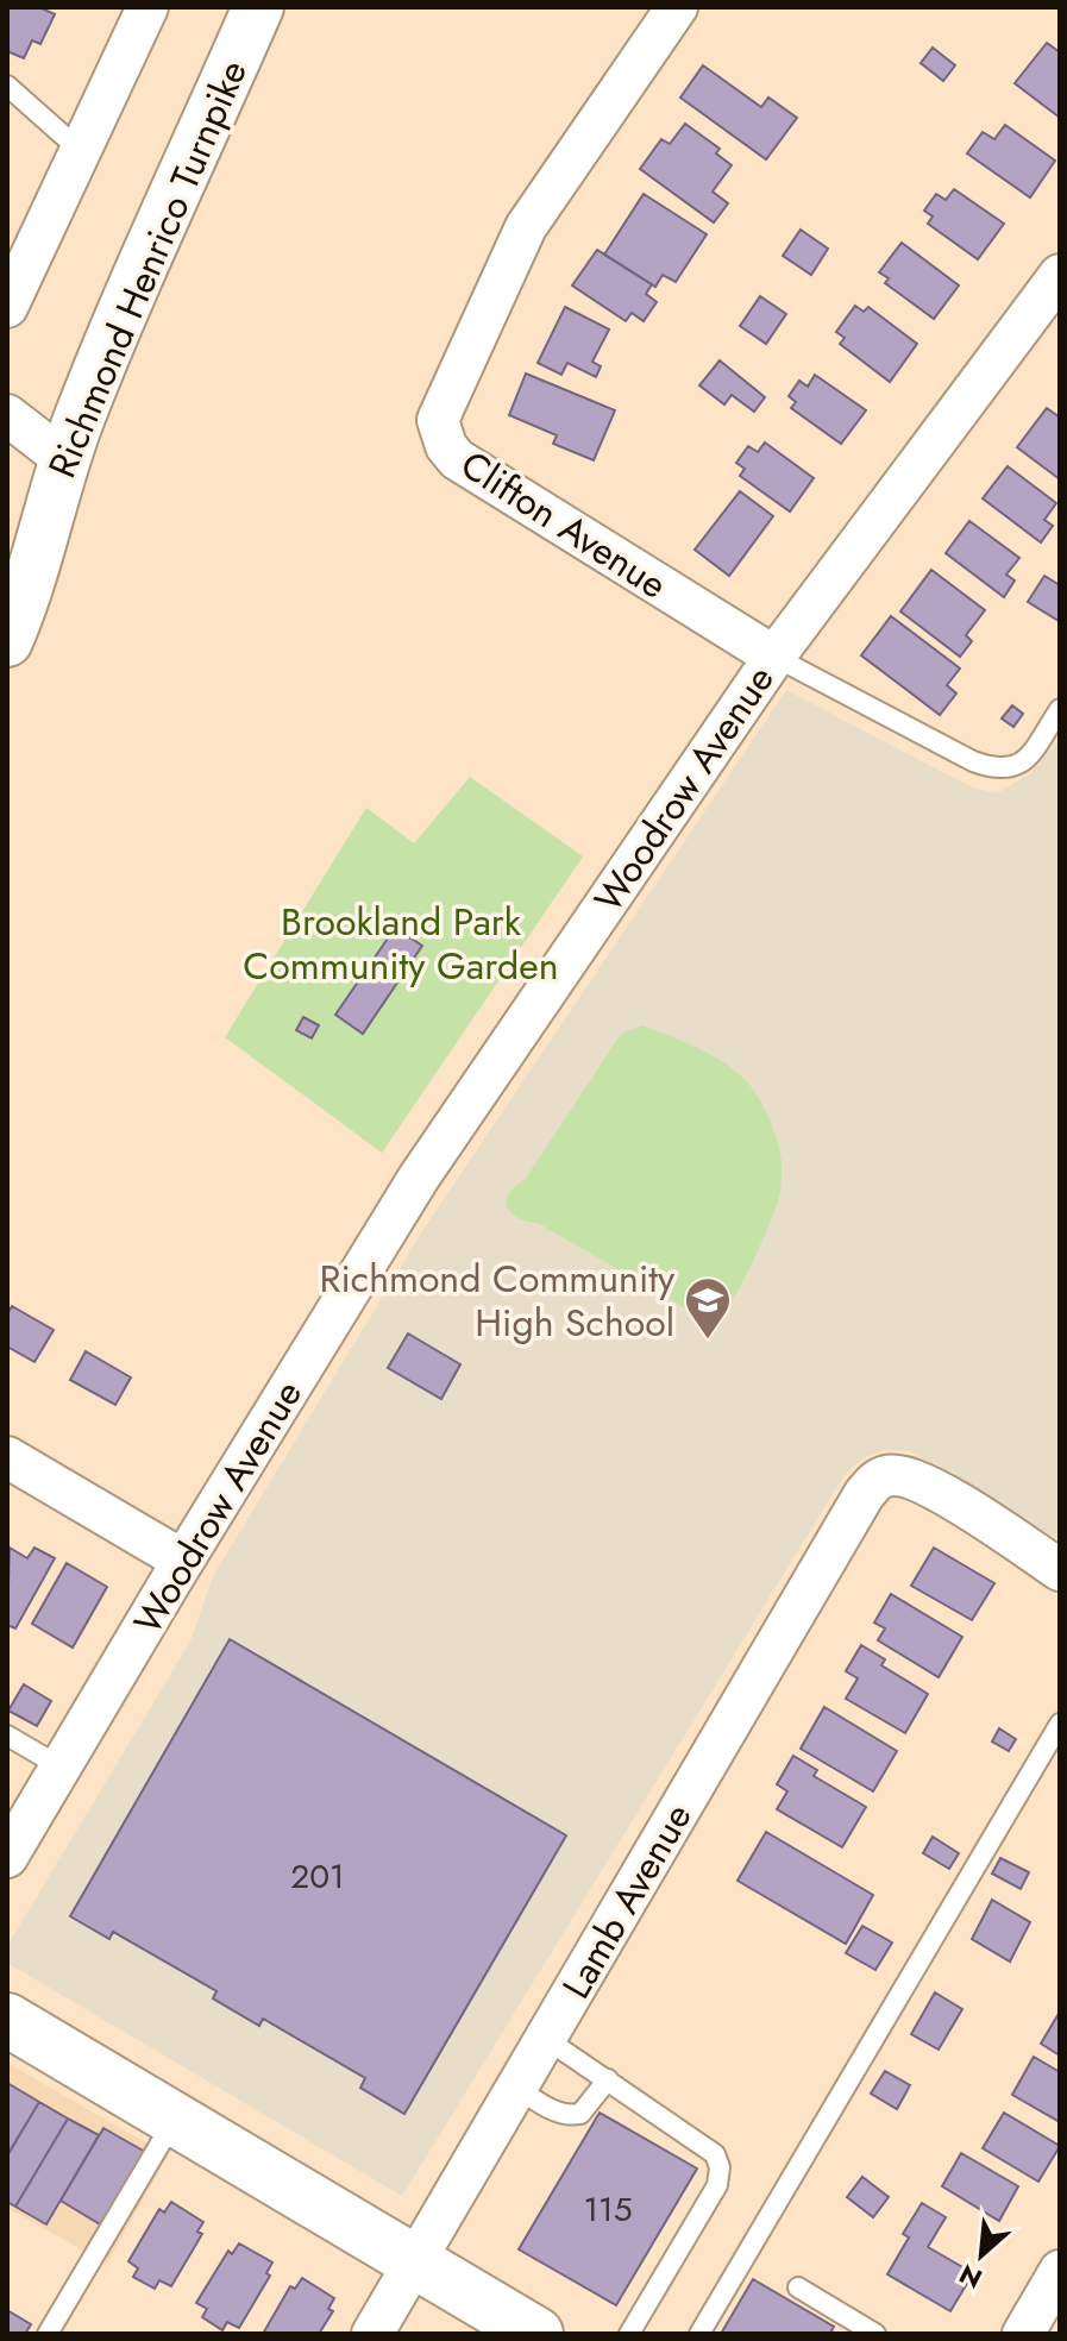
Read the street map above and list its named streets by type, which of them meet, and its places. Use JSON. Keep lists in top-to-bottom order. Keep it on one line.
{"streets":{"street":["Richmond Henrico Turnpike","Clifton Avenue","Woodrow Avenue","Lamb Avenue"]},"crossings":[["Clifton Avenue","Woodrow Avenue"]],"parks":["Brookland Park Community Garden"],"places":{"school or university":["Richmond Community High School"]},"house_numbers":["201","115"],"north":"bottom left"}
